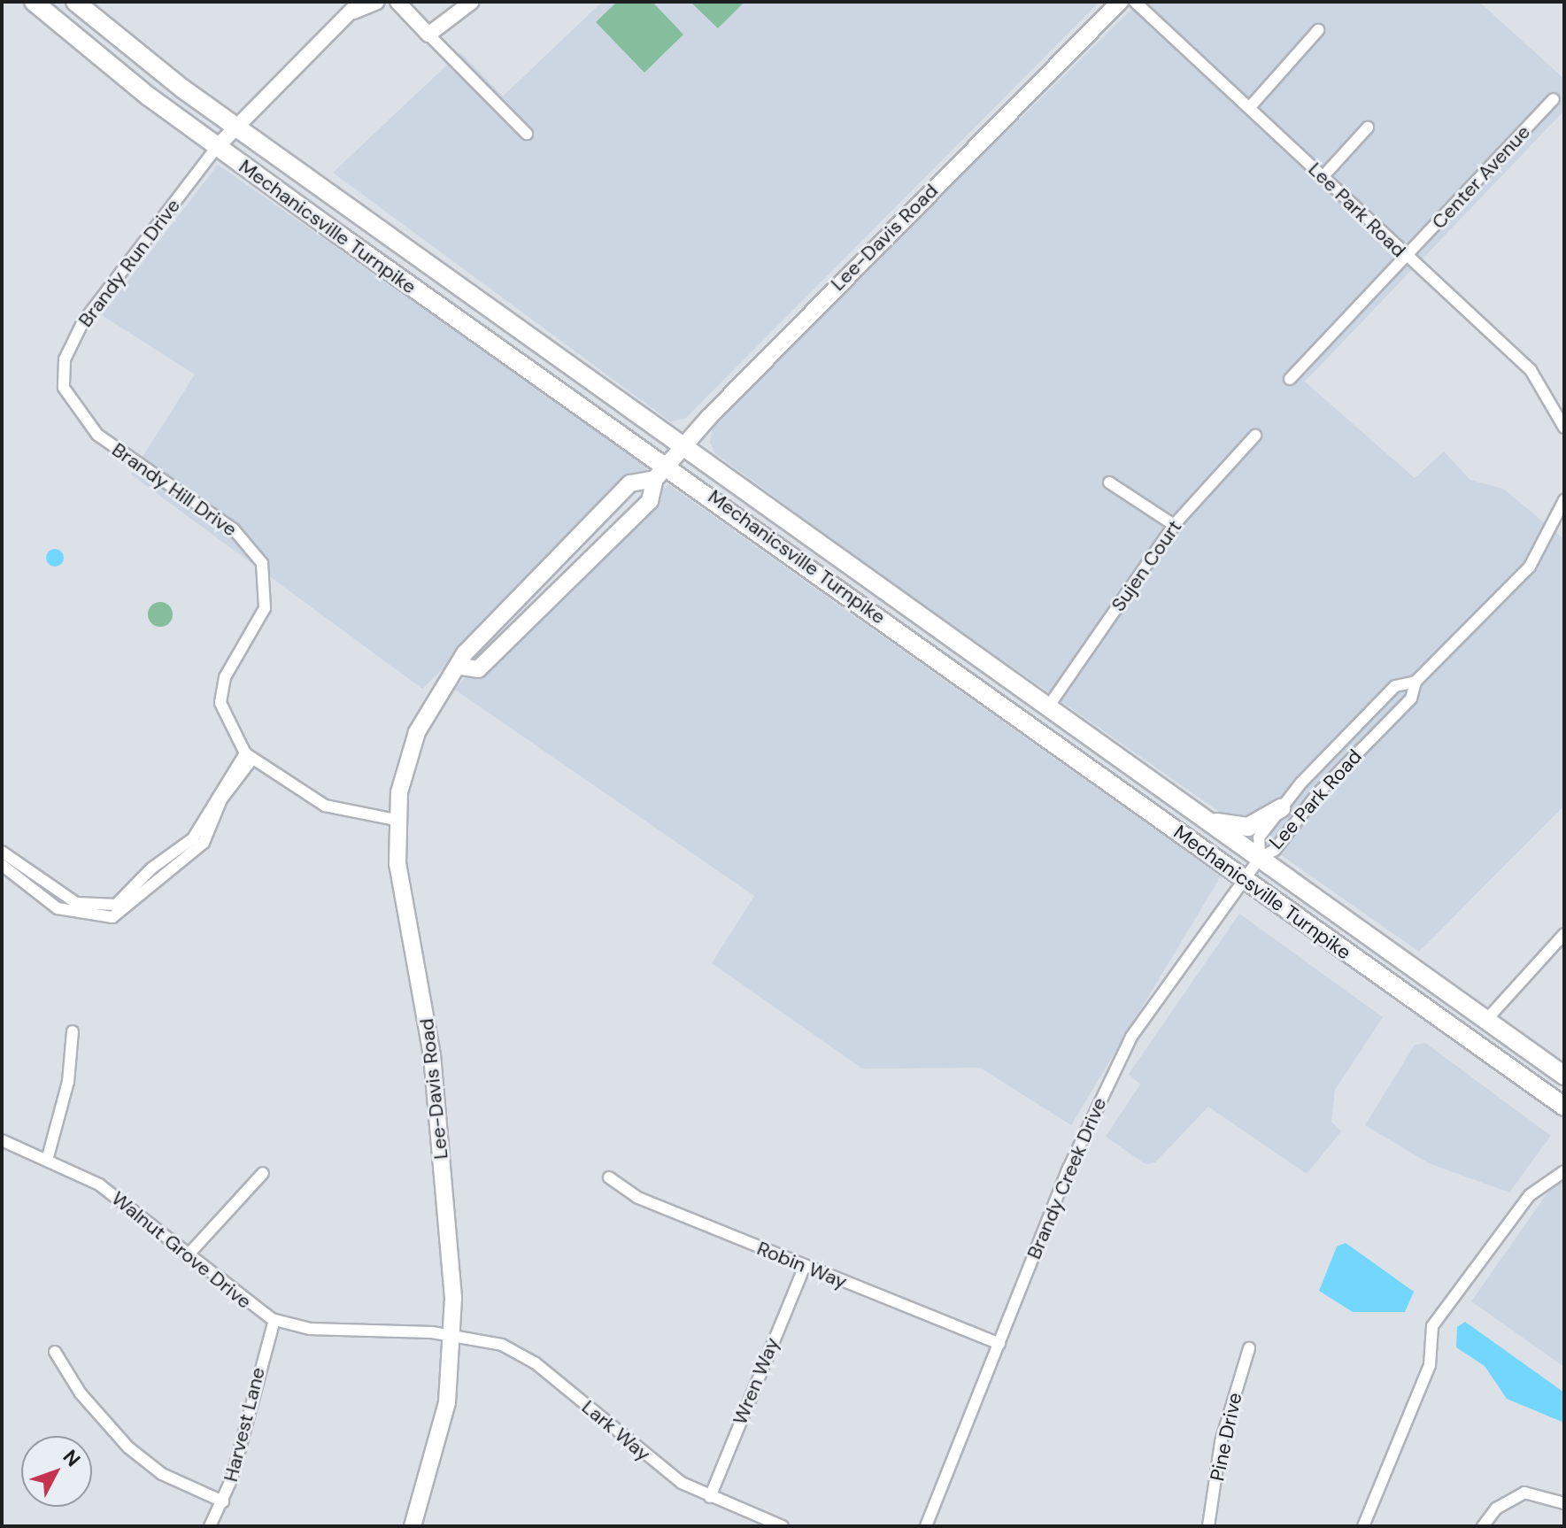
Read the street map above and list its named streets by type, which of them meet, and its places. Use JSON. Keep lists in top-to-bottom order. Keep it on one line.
{"streets":{"highway":["Mechanicsville Turnpike"],"main road":["Lee-Davis Road"],"street":["Center Avenue","Lee Park Road","Brandy Run Drive","Brandy Hill Drive","Sujen Court","Brandy Creek Drive","Walnut Grove Drive","Robin Way","Wren Way","Harvest Lane","Lark Way","Pine Drive"]},"crossings":[["Center Avenue","Lee Park Road"],["Lee Park Road","Mechanicsville Turnpike"],["Lee Park Road","Brandy Creek Drive"],["Mechanicsville Turnpike","Lee-Davis Road"],["Mechanicsville Turnpike","Brandy Run Drive"],["Mechanicsville Turnpike","Sujen Court"],["Mechanicsville Turnpike","Brandy Creek Drive"],["Lee-Davis Road","Walnut Grove Drive"],["Lee-Davis Road","Lark Way"],["Brandy Run Drive","Brandy Hill Drive"],["Brandy Creek Drive","Robin Way"],["Walnut Grove Drive","Harvest Lane"],["Walnut Grove Drive","Lark Way"],["Robin Way","Wren Way"],["Wren Way","Lark Way"]],"north":"top right"}
